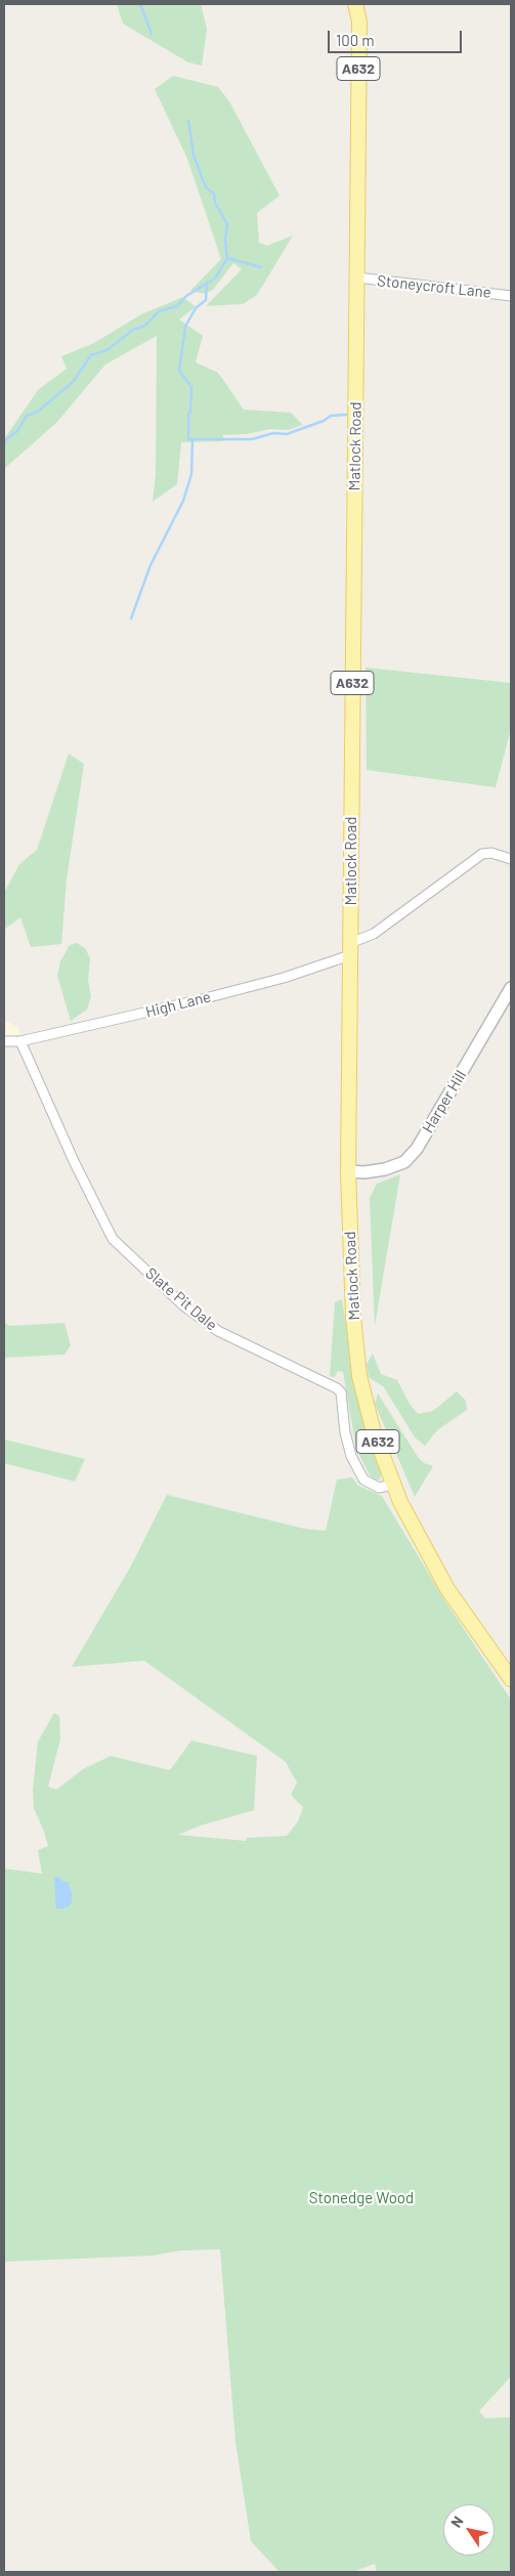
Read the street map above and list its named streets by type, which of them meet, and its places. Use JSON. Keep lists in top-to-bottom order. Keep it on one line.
{"streets":{"main road":["A632","Matlock Road"],"street":["Stoneycroft Lane","High Lane","Harper Hill","Slate Pit Dale"]},"crossings":[["Stoneycroft Lane","Matlock Road"],["Matlock Road","High Lane"],["Matlock Road","Harper Hill"],["Matlock Road","Slate Pit Dale"],["High Lane","Slate Pit Dale"]],"parks":["Stonedge Wood"],"scale_bar":"100 m","north":"top left"}
